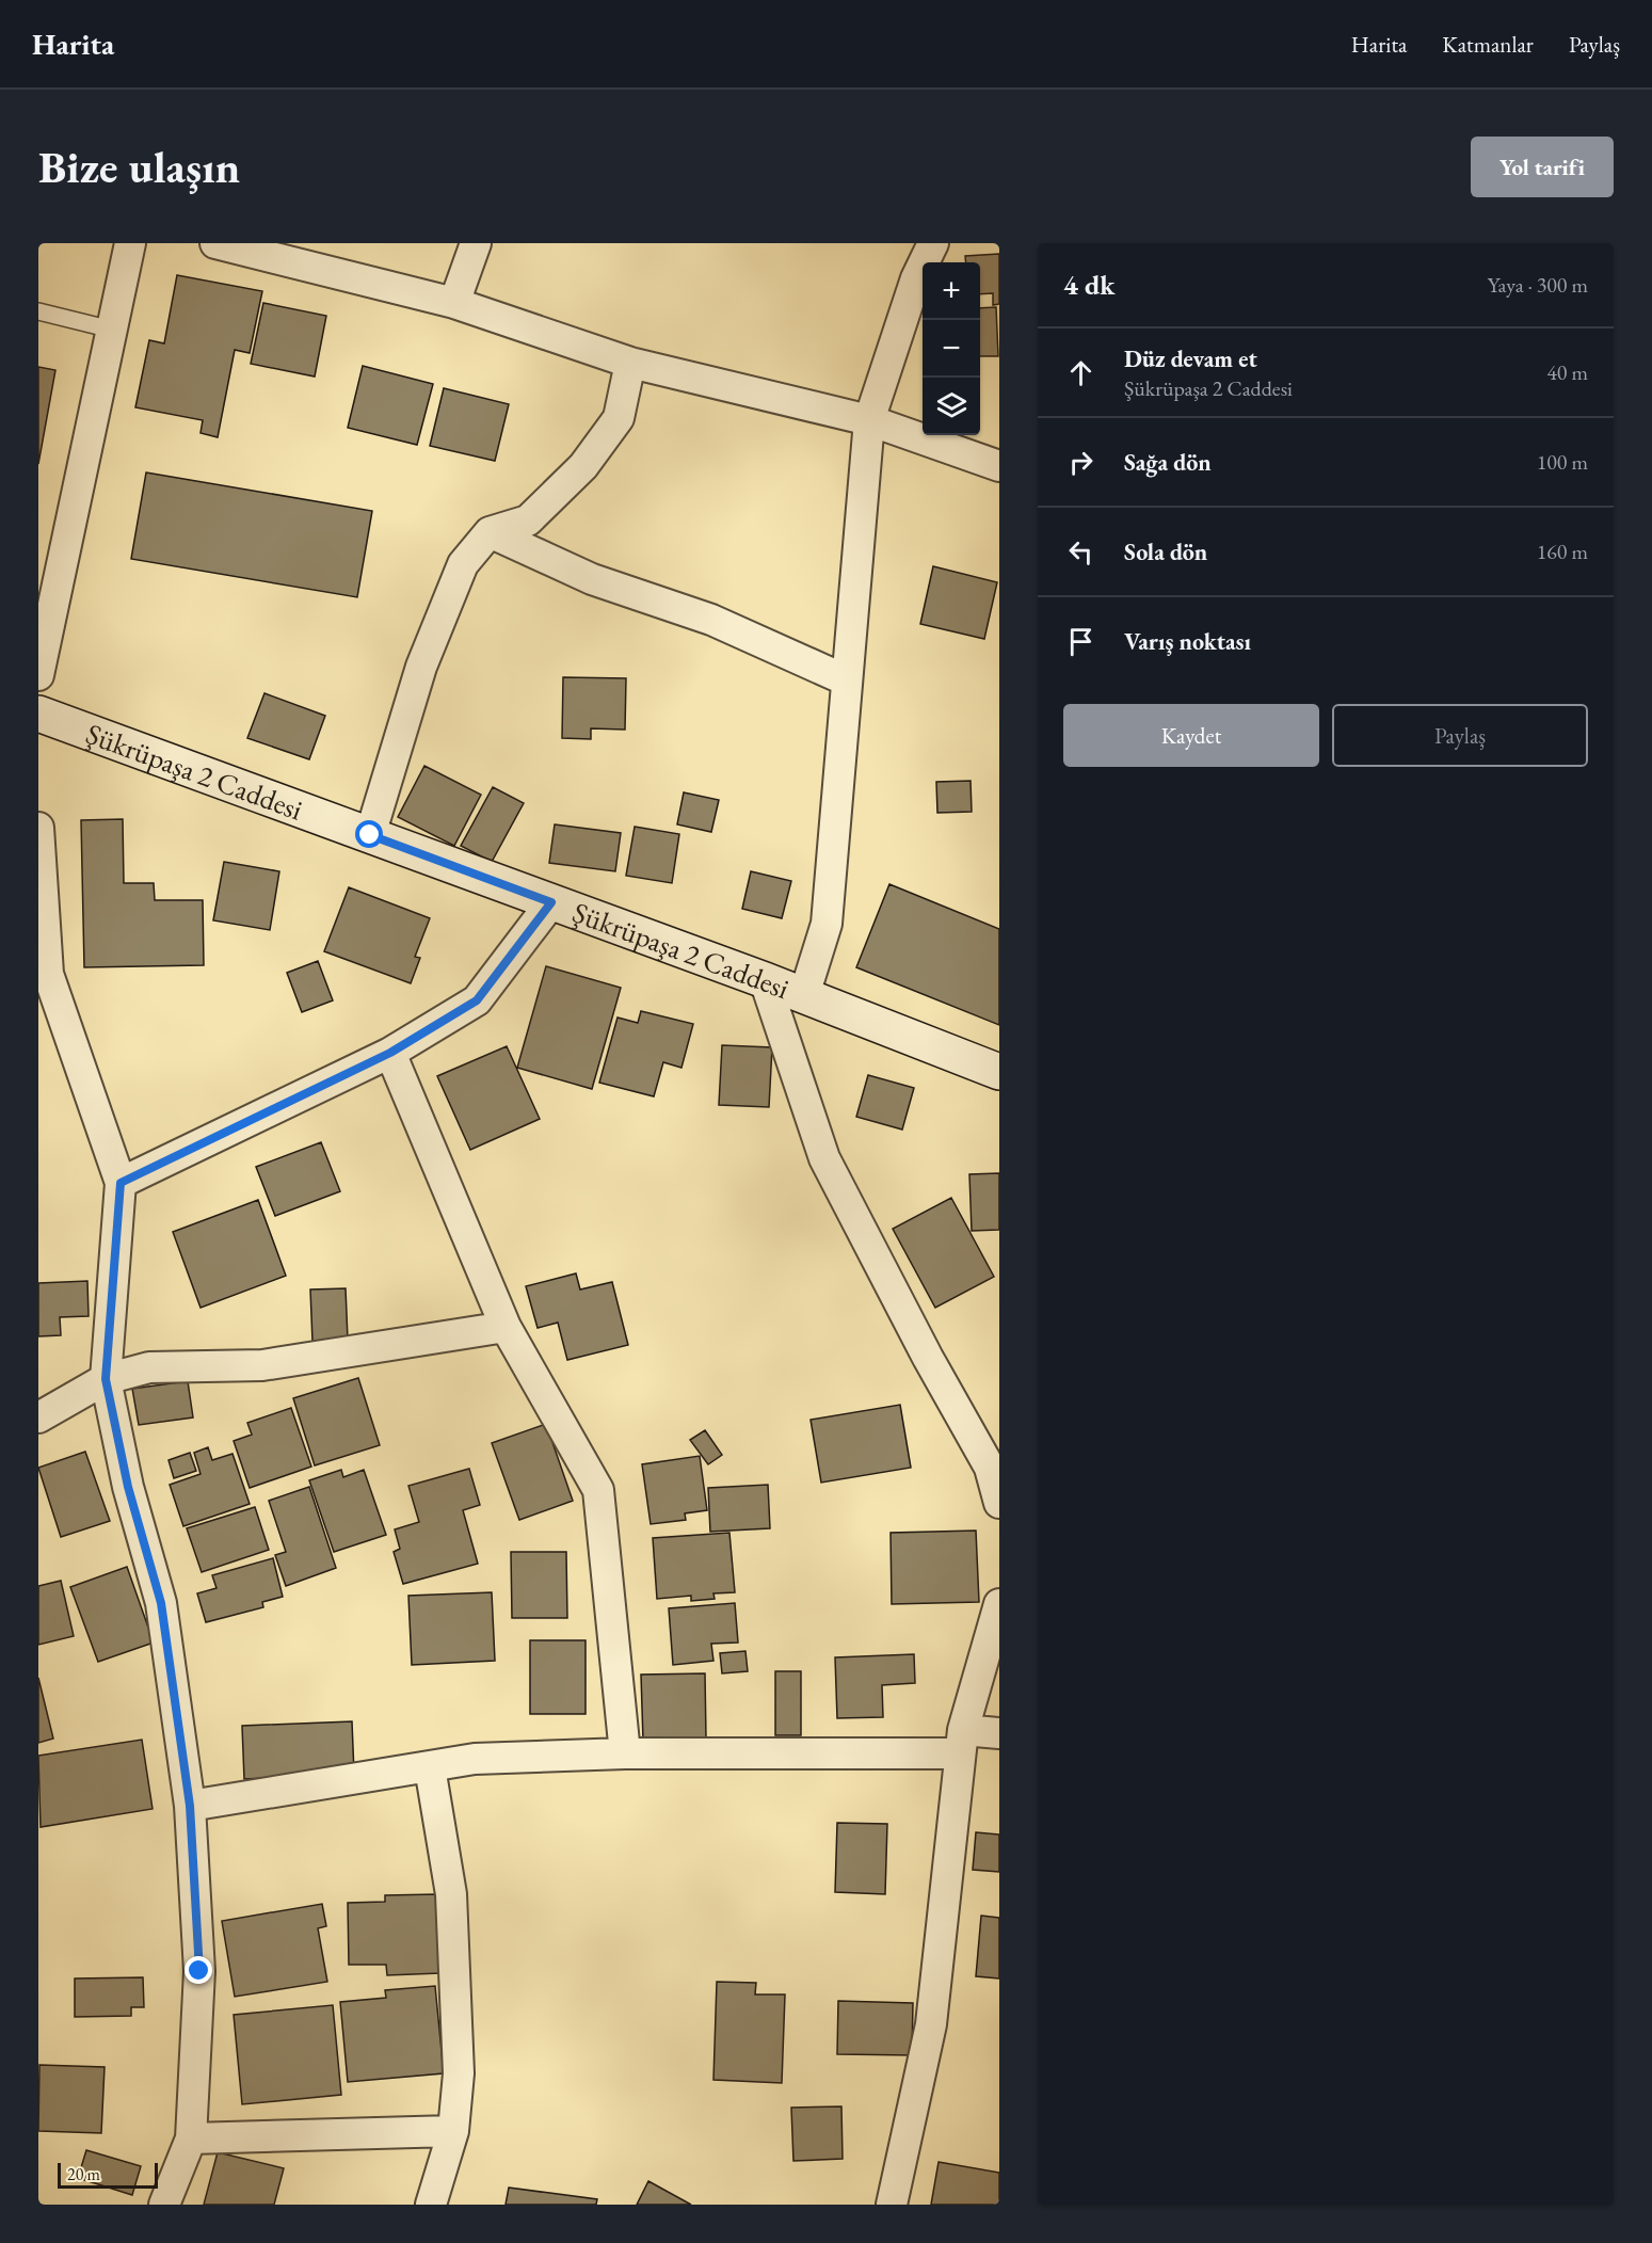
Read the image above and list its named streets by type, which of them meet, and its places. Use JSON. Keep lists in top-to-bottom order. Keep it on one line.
{"streets":{"main road":["Şükrüpaşa 2 Caddesi"]},"scale_bar":"20 m","page":{"header":"Harita","nav":["Harita","Katmanlar","Paylaş"],"buttons":["Yol tarifi",["Kaydet","Paylaş"]],"title":"Bize ulaşın","heading":["4 dk","Yaya · 300 m"],"map_buttons":["+","−"],"list":[["Düz devam et","Şükrüpaşa 2 Caddesi","40 m"],["Sağa dön","100 m"],["Sola dön","160 m"],"Varış noktası"],"scale":"20 m"}}
